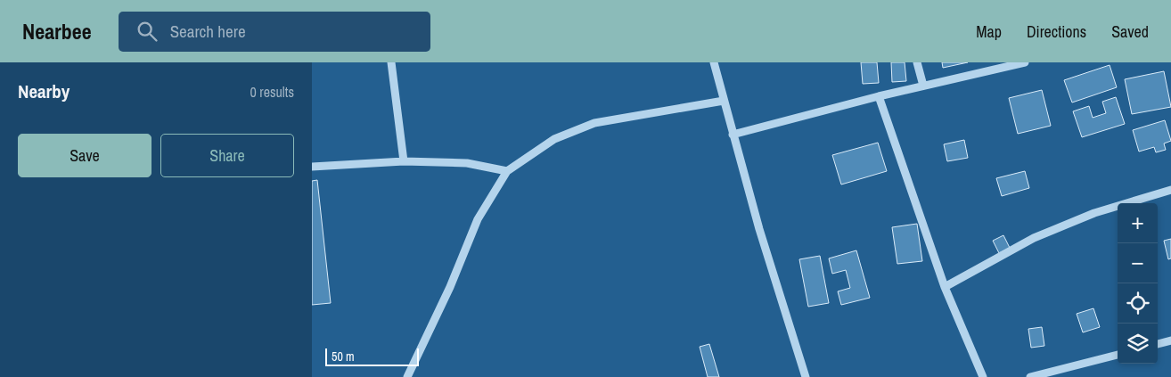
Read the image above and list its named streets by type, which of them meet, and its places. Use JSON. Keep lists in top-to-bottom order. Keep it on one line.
{"scale_bar":"50 m","page":{"header":"Nearbee","search":"Search here","nav":["Map","Directions","Saved"],"heading":["Nearby","0 results"],"buttons":["Save","Share"],"map_buttons":["+","−"],"scale":"50 m"}}
